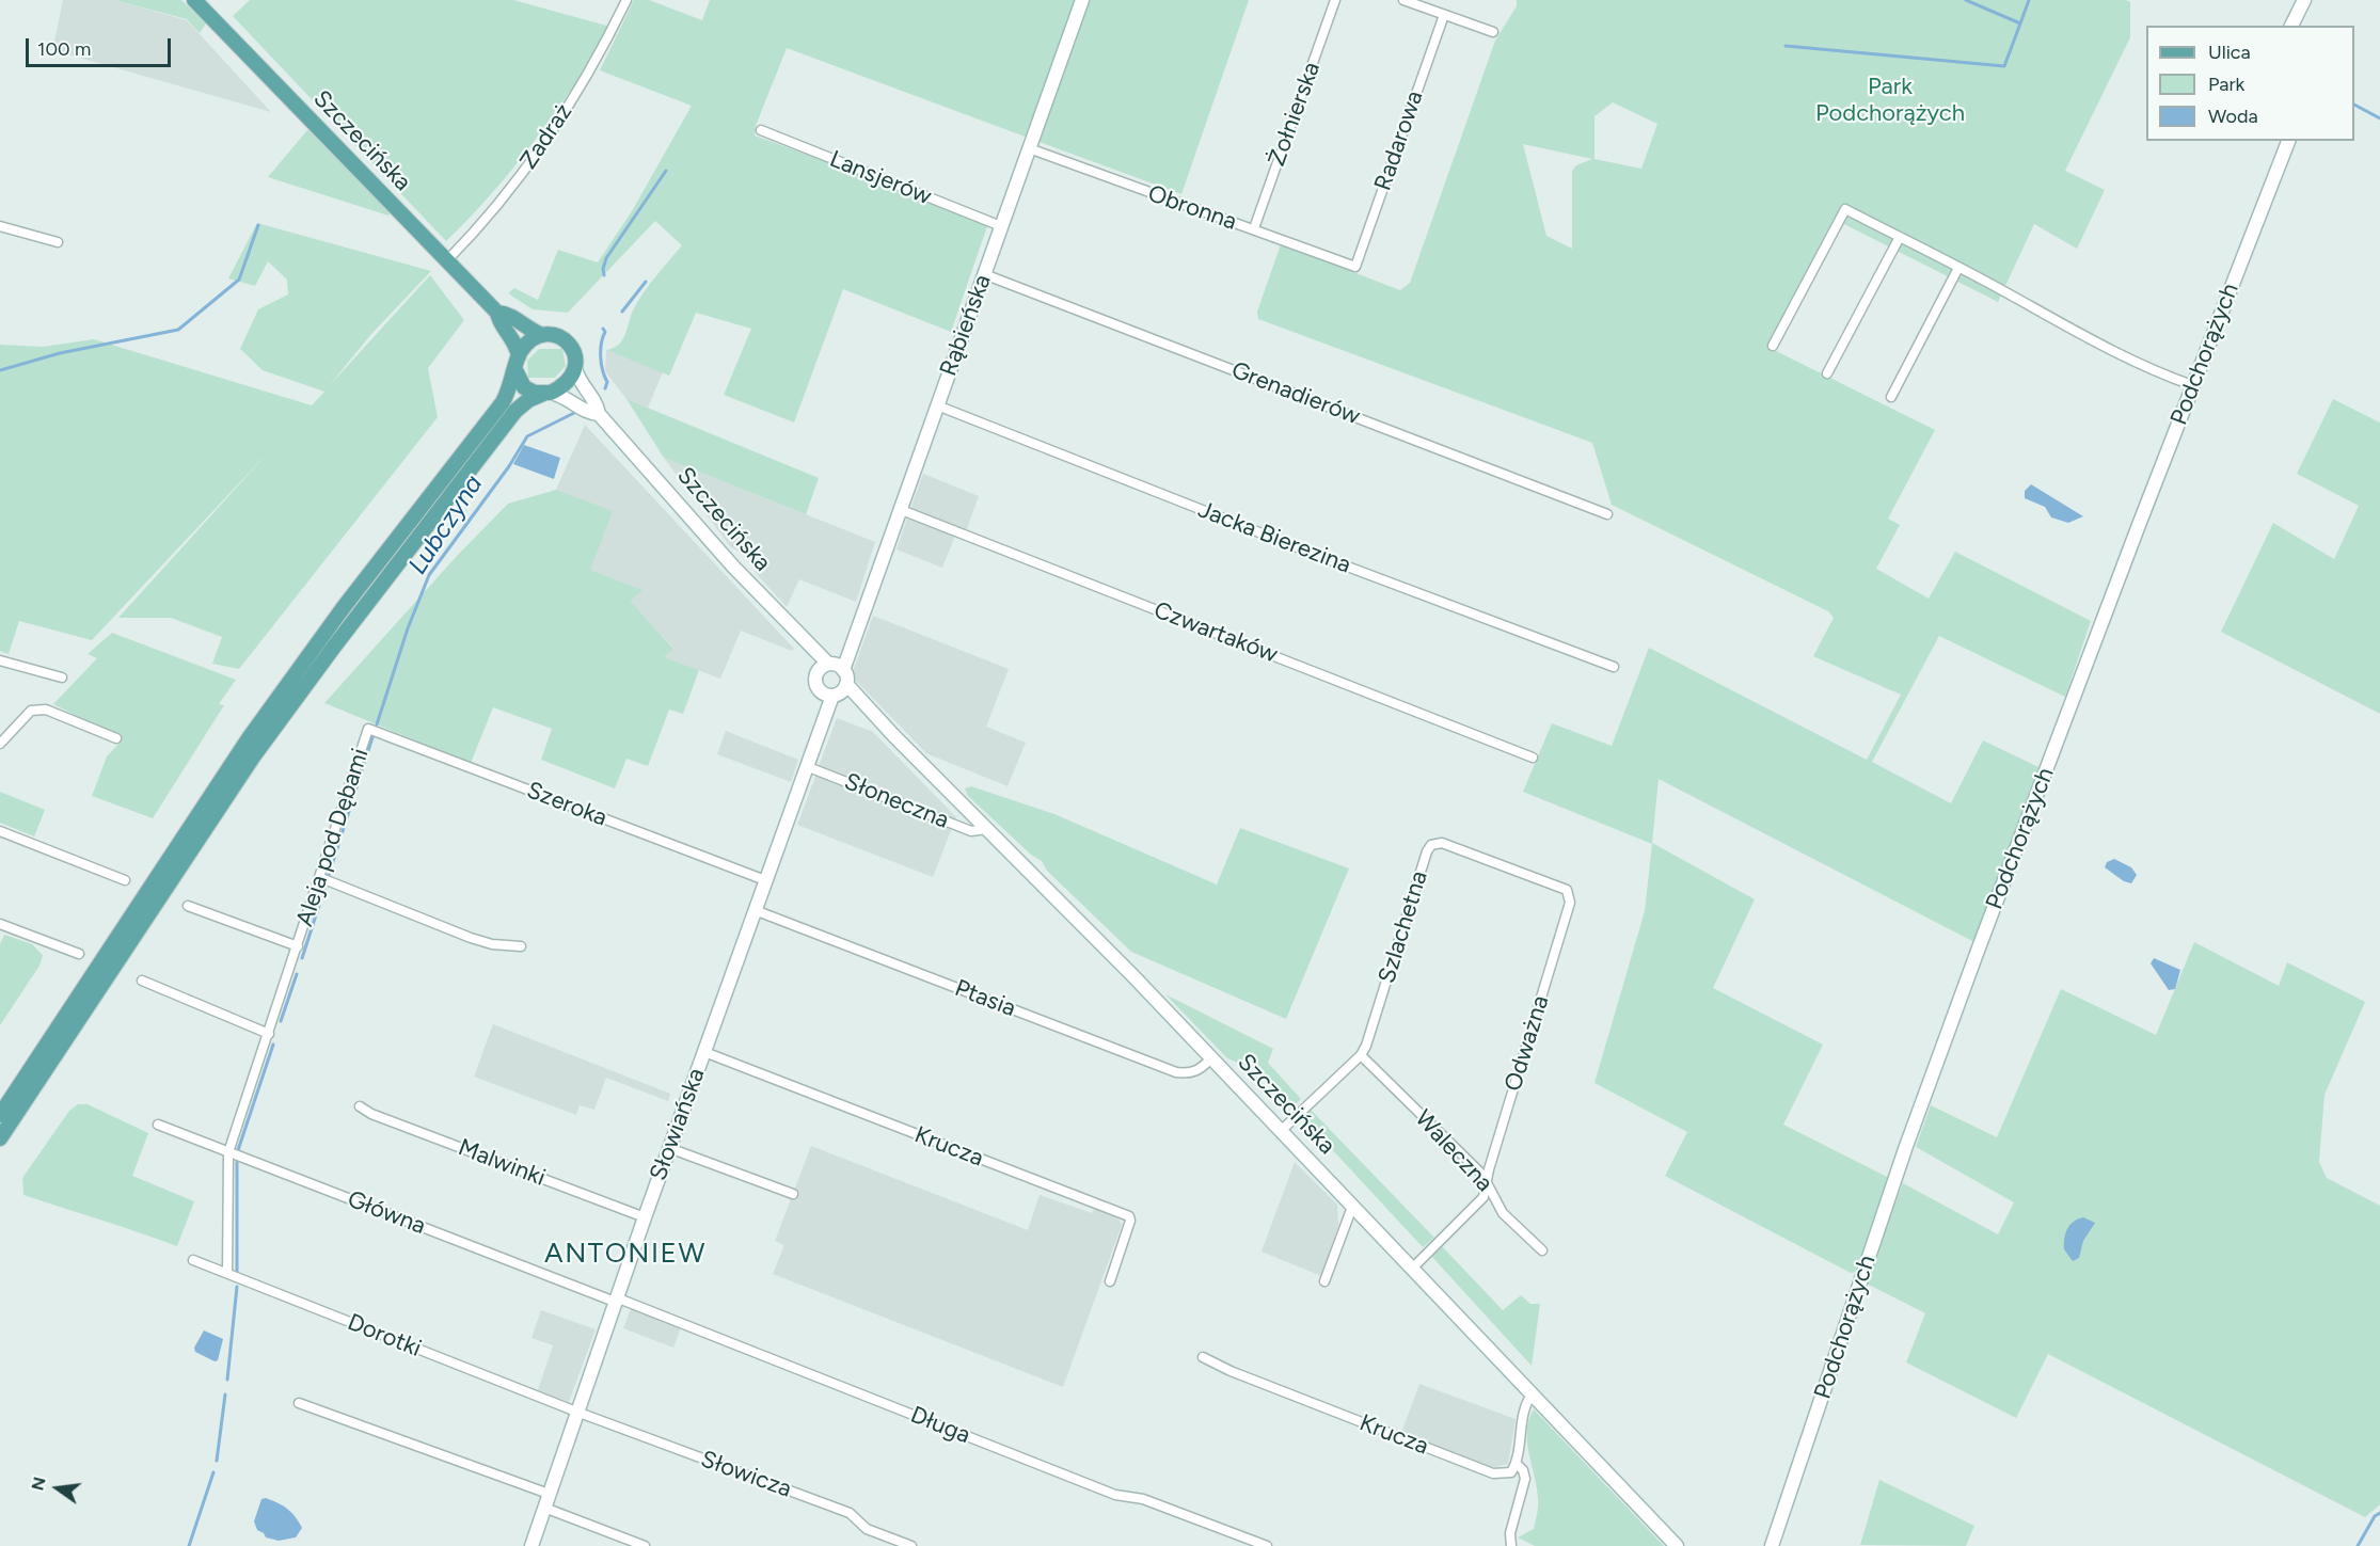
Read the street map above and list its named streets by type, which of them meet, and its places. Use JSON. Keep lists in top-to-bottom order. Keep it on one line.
{"streets":{"main road":["Szczecińska"],"street":["Żołnierska","Zadraż","Radarowa","Lansjerów","Obronna","Rąbieńska","Podchorążych","Grenadierów","Jacka Bierezina","Czwartaków","Słoneczna","Szeroka","Aleja pod Dębami","Szlachetna","Ptasia","Odważna","Słowiańska","Krucza","Waleczna","Malwinki","Główna","Dorotki","Długa","Słowicza"]},"crossings":[["Żołnierska","Obronna"],["Zadraż","Szczecińska"],["Szczecińska","Rąbieńska"],["Szczecińska","Słoneczna"],["Szczecińska","Szlachetna"],["Szczecińska","Ptasia"],["Szczecińska","Słowiańska"],["Radarowa","Obronna"],["Lansjerów","Rąbieńska"],["Obronna","Rąbieńska"],["Rąbieńska","Grenadierów"],["Rąbieńska","Jacka Bierezina"],["Rąbieńska","Czwartaków"],["Słoneczna","Słowiańska"],["Szeroka","Aleja pod Dębami"],["Szeroka","Słowiańska"],["Aleja pod Dębami","Główna"],["Aleja pod Dębami","Dorotki"],["Szlachetna","Odważna"],["Szlachetna","Waleczna"],["Ptasia","Słowiańska"],["Odważna","Waleczna"],["Słowiańska","Krucza"],["Słowiańska","Malwinki"],["Słowiańska","Główna"],["Słowiańska","Dorotki"],["Słowiańska","Długa"],["Słowiańska","Słowicza"],["Główna","Długa"],["Dorotki","Słowicza"]],"districts":["ANTONIEW"],"water":["Lubczyna"],"parks":["Park Podchorążych"],"legend":["Ulica","Park","Woda"],"scale_bar":"100 m","north":"left"}
